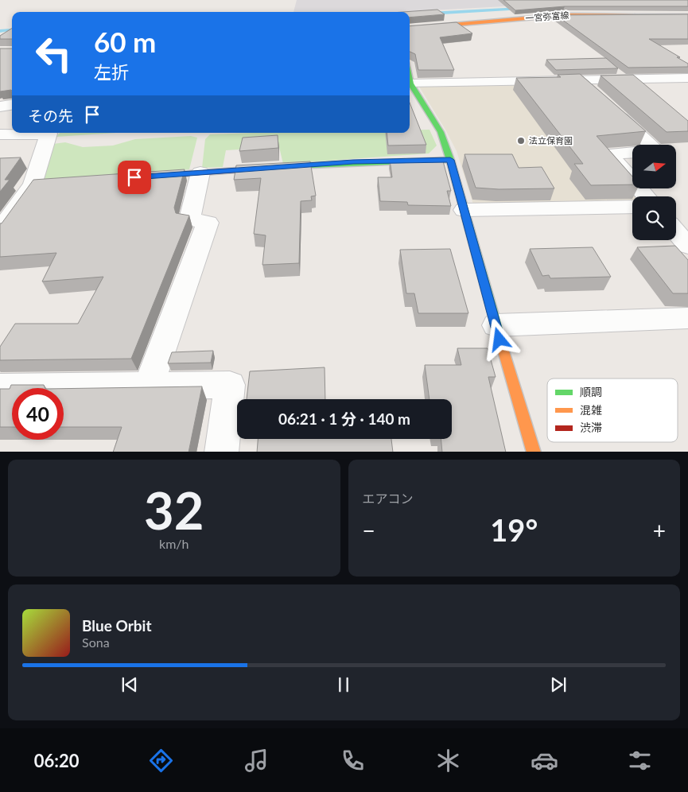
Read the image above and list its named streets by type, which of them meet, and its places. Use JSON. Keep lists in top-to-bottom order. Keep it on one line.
{"streets":{"street":["一宮弥富線"]},"places":["法立保育園"],"legend":["順調","混雑","渋滞"],"north":"right","page":{"turn":["60 m","左折"],"then":"その先","limit":"40","trip":"06:21 · 1 分 · 140 m","tile":[["32","km/h"],"エアコン"],"heat":["−","19°","+"],"song":["Blue Orbit","Sona"],"tabs":"06:20"}}
